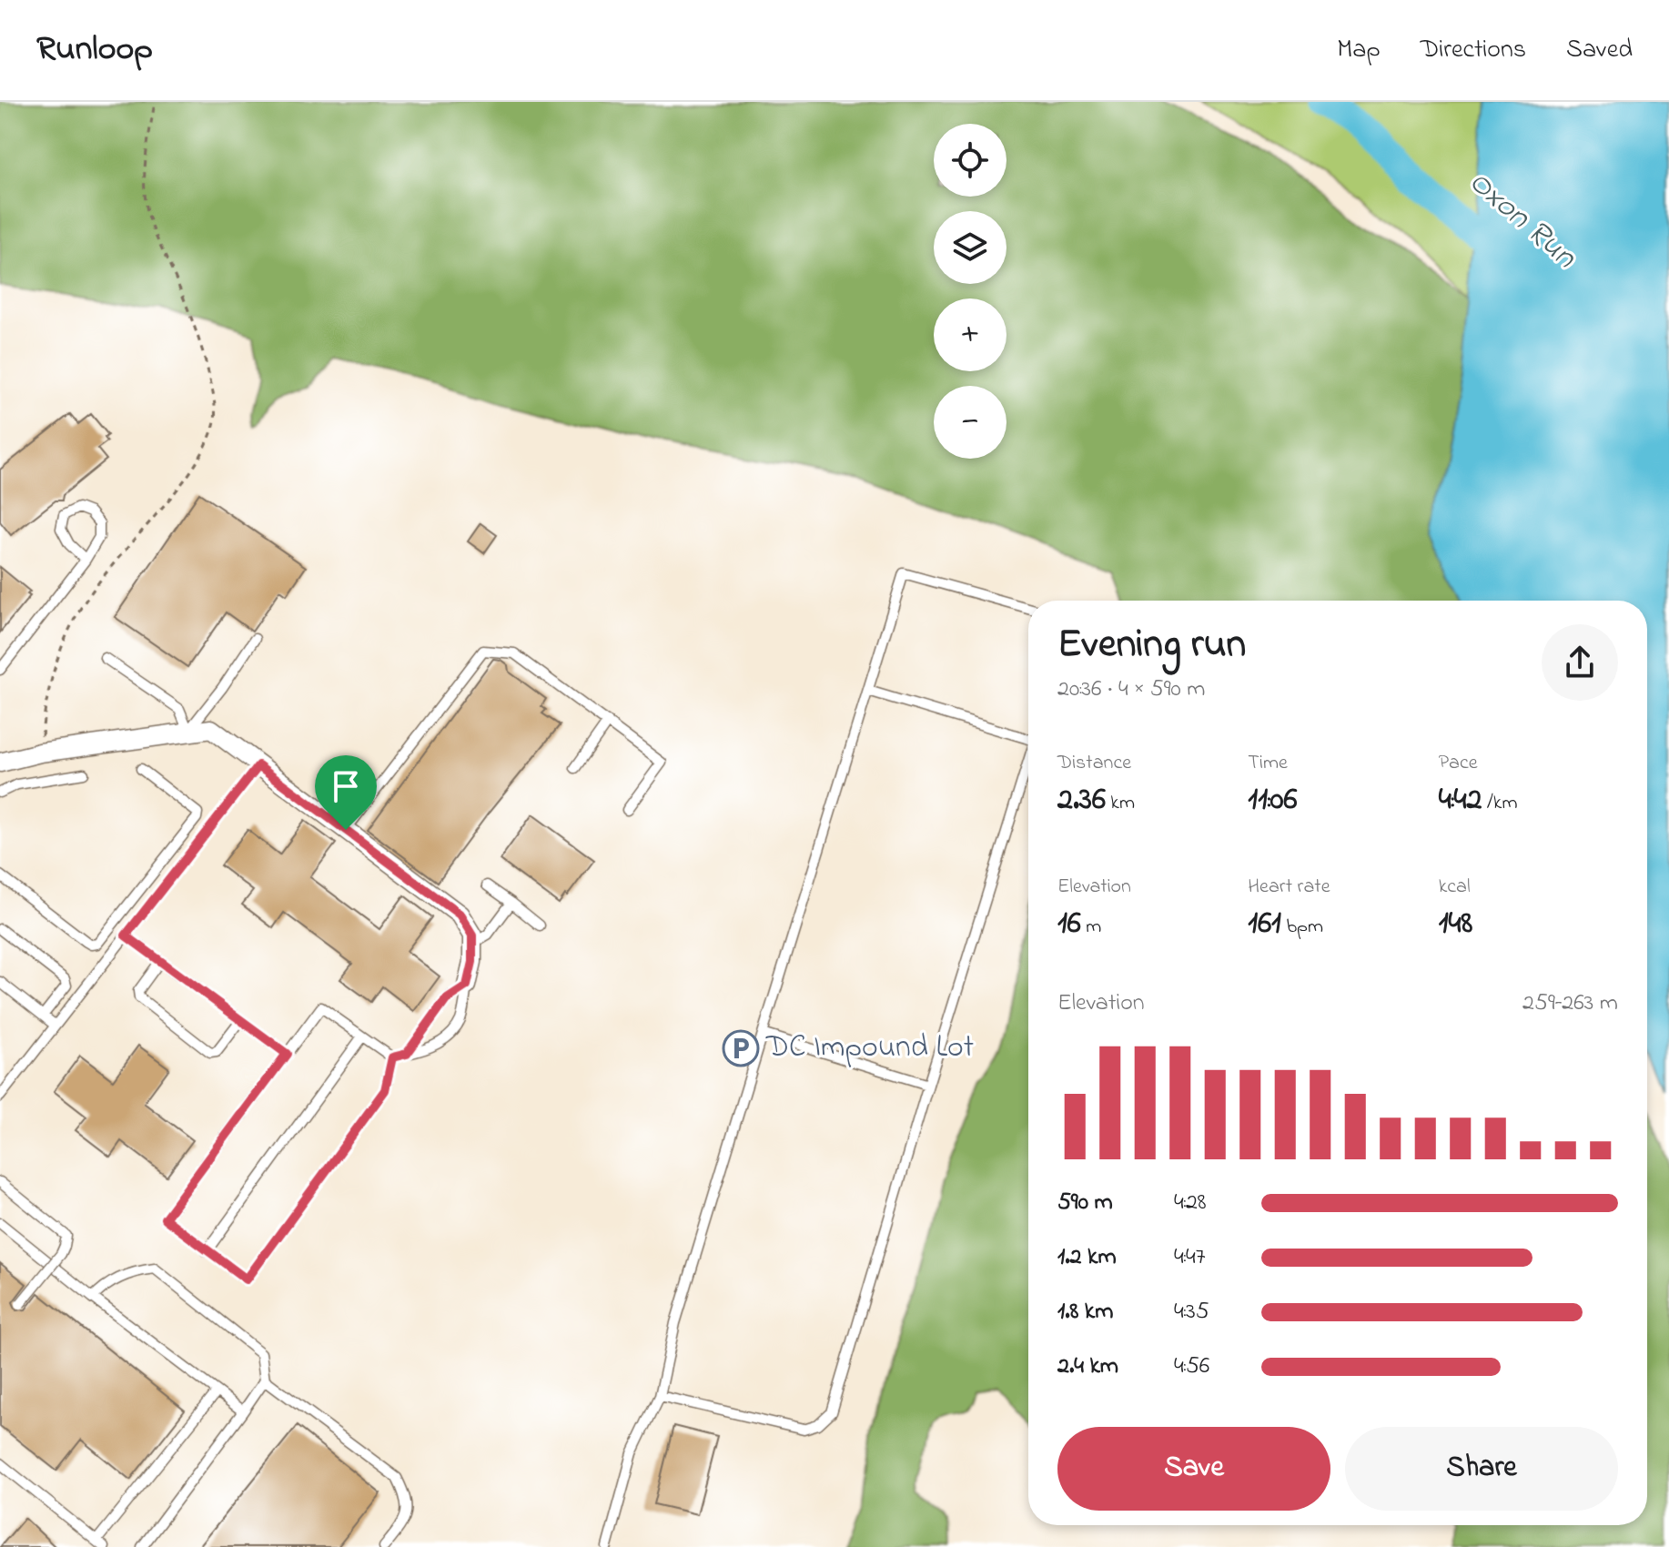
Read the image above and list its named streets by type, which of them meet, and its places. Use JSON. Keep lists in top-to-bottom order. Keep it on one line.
{"water":["Oxon Run"],"places":{"parking":["DC Impound Lot"]},"page":{"header":"Runloop","nav":["Map","Directions","Saved"],"map_buttons":["+","−"],"heading":["Evening run","20:36 · 4 × 590 m"],"stats":[["Distance","2.36 km"],["Time","11:06"],["Pace","4:42 /km"],["Elevation","16 m"],["Heart rate","161 bpm"],["kcal","148"]],"chart":["Elevation","259–263 m"],"list":[{"name":"590 m","note":"4:28"},{"name":"1.2 km","note":"4:47"},{"name":"1.8 km","note":"4:35"},{"name":"2.4 km","note":"4:56"}],"buttons":["Save","Share"]}}
